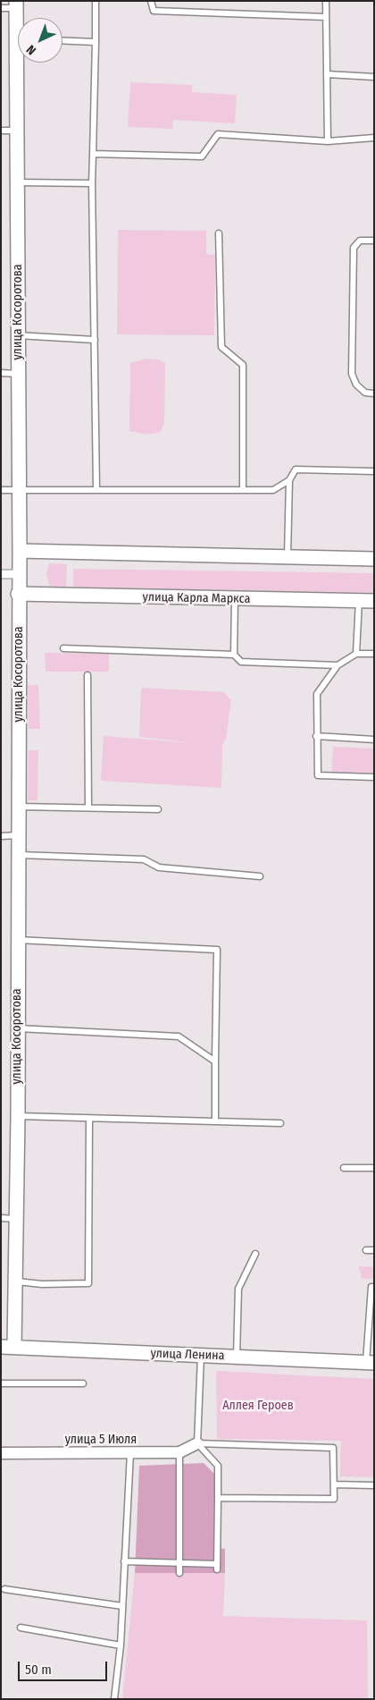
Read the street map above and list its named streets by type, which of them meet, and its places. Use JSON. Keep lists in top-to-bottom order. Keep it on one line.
{"streets":{"street":["улица Косоротова","улица Карла Маркса","улица Ленина","улица 5 Июля"]},"crossings":[["улица Косоротова","улица Карла Маркса"],["улица Косоротова","улица Ленина"]],"parks":["Аллея Героев"],"scale_bar":"50 m","north":"bottom left"}
